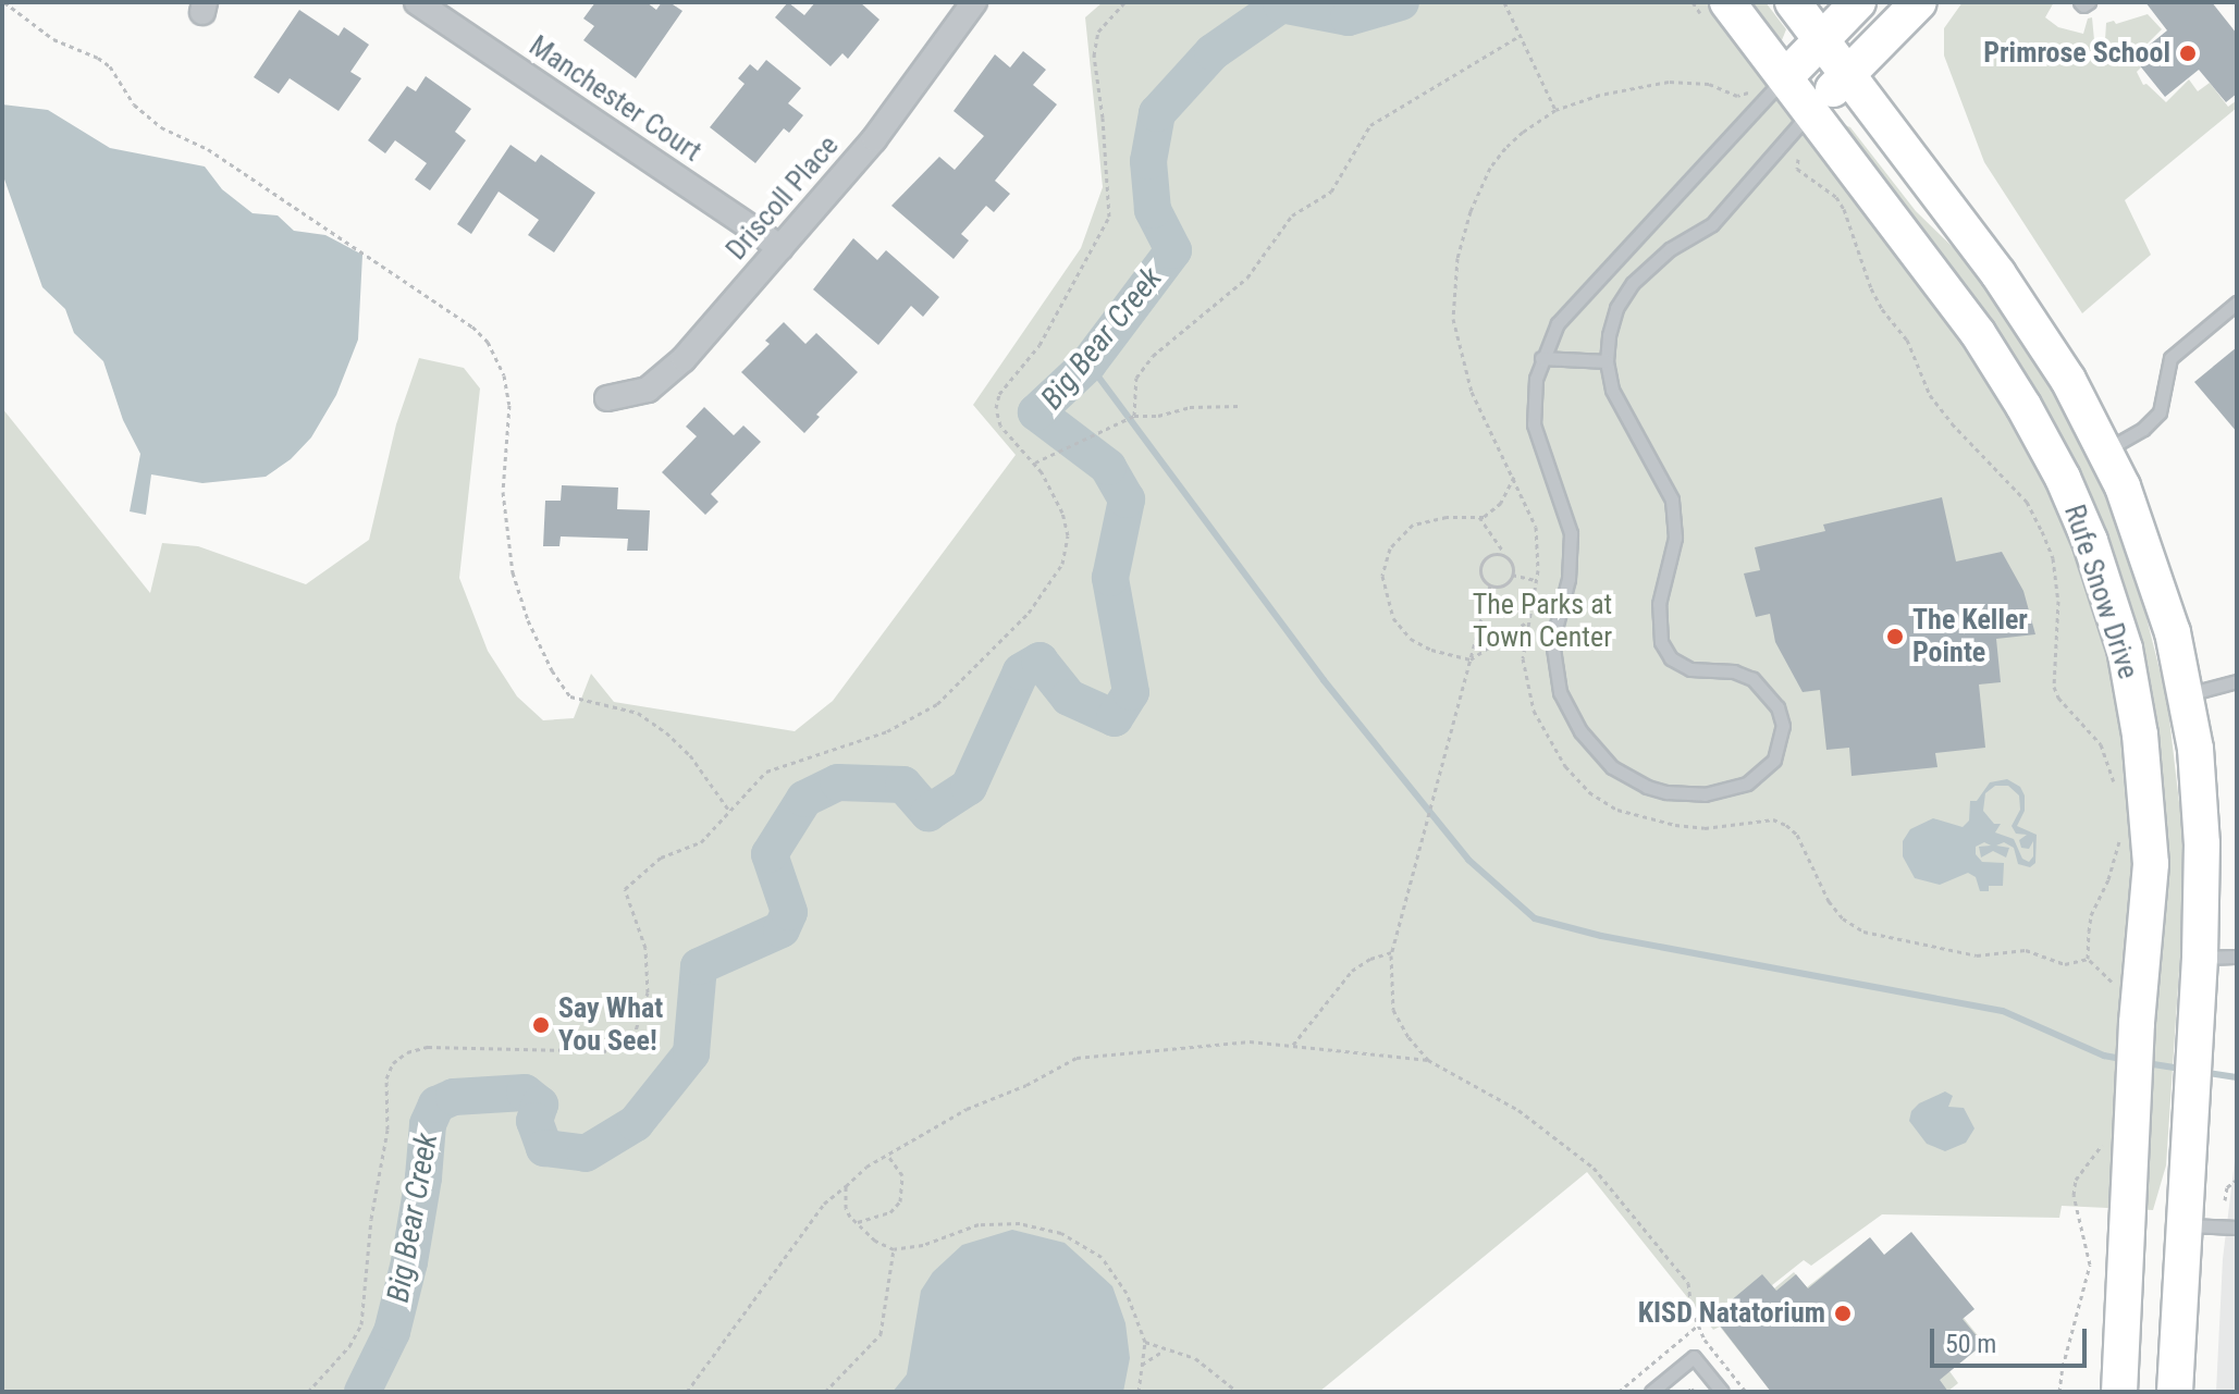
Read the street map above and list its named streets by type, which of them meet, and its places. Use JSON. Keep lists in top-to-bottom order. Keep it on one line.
{"streets":{"main road":["Rufe Snow Drive"],"street":["Manchester Court","Driscoll Place"]},"crossings":[["Manchester Court","Driscoll Place"]],"water":["Big Bear Creek"],"parks":["The Parks at Town Center"],"places":["Primrose School","The Keller Pointe","Say What You See!","KISD Natatorium"],"scale_bar":"50 m"}
